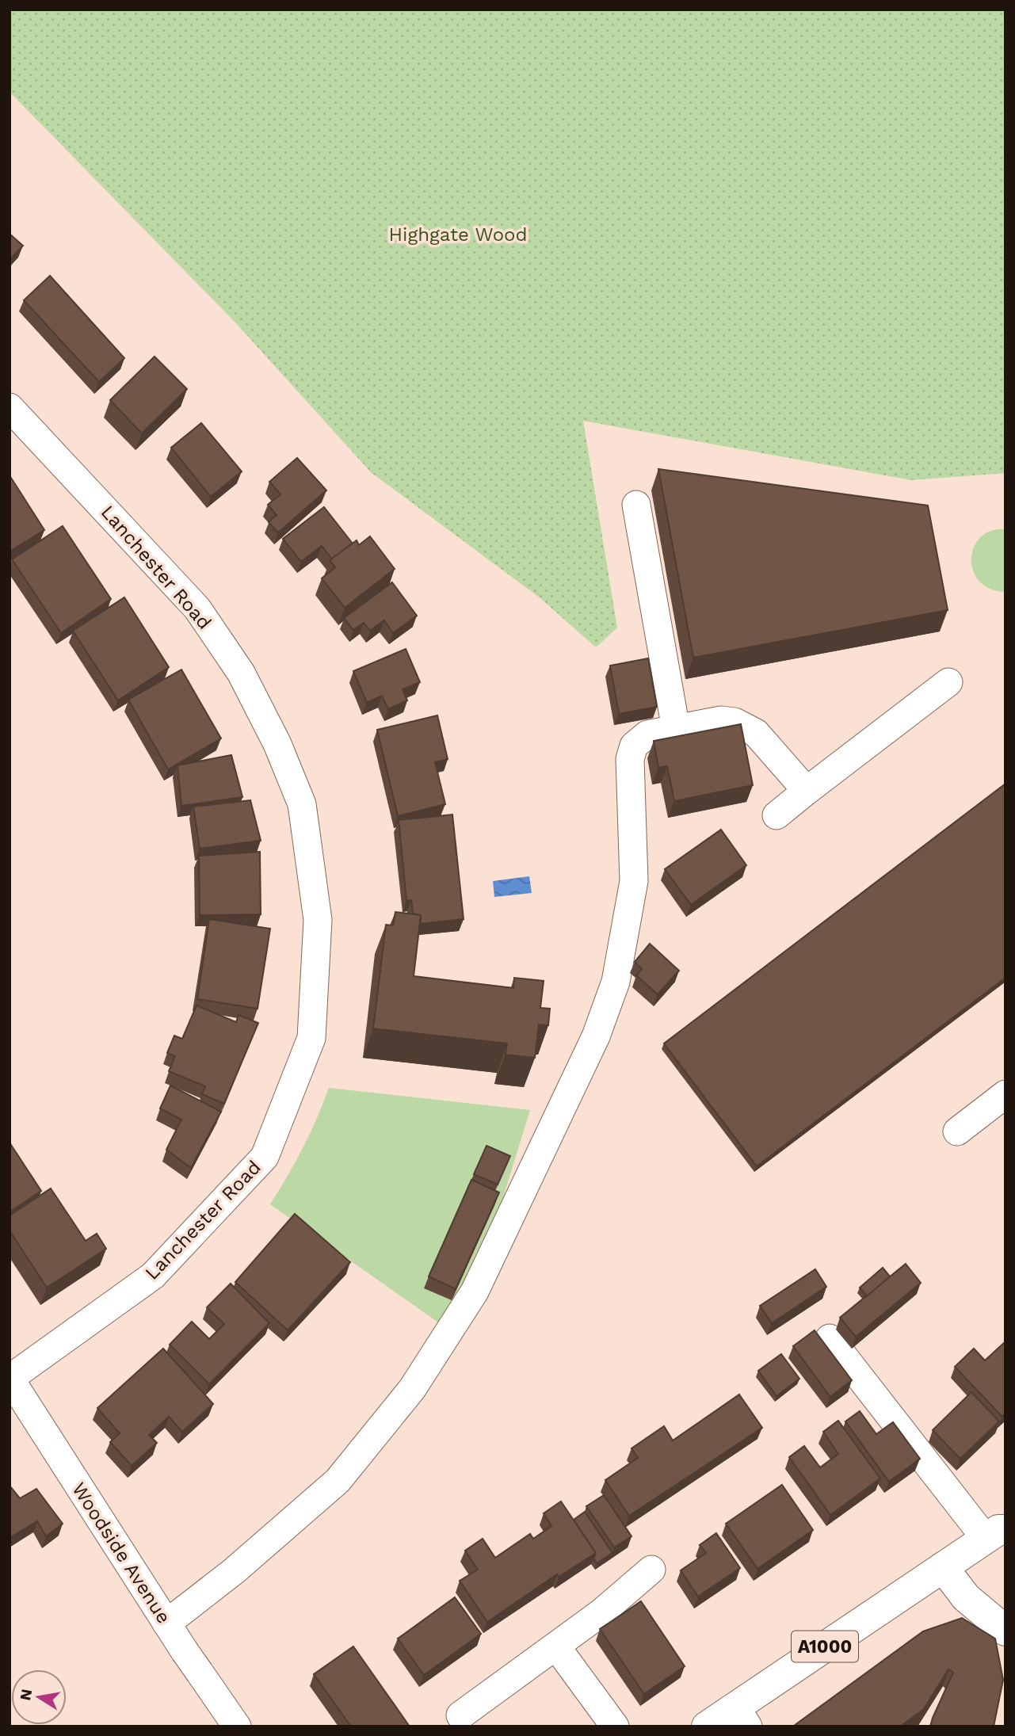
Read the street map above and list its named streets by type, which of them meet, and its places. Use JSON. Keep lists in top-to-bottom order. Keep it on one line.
{"streets":{"main road":["A1000"],"street":["Lanchester Road","Woodside Avenue"]},"crossings":[["Lanchester Road","Woodside Avenue"]],"parks":["Highgate Wood"],"north":"left"}
